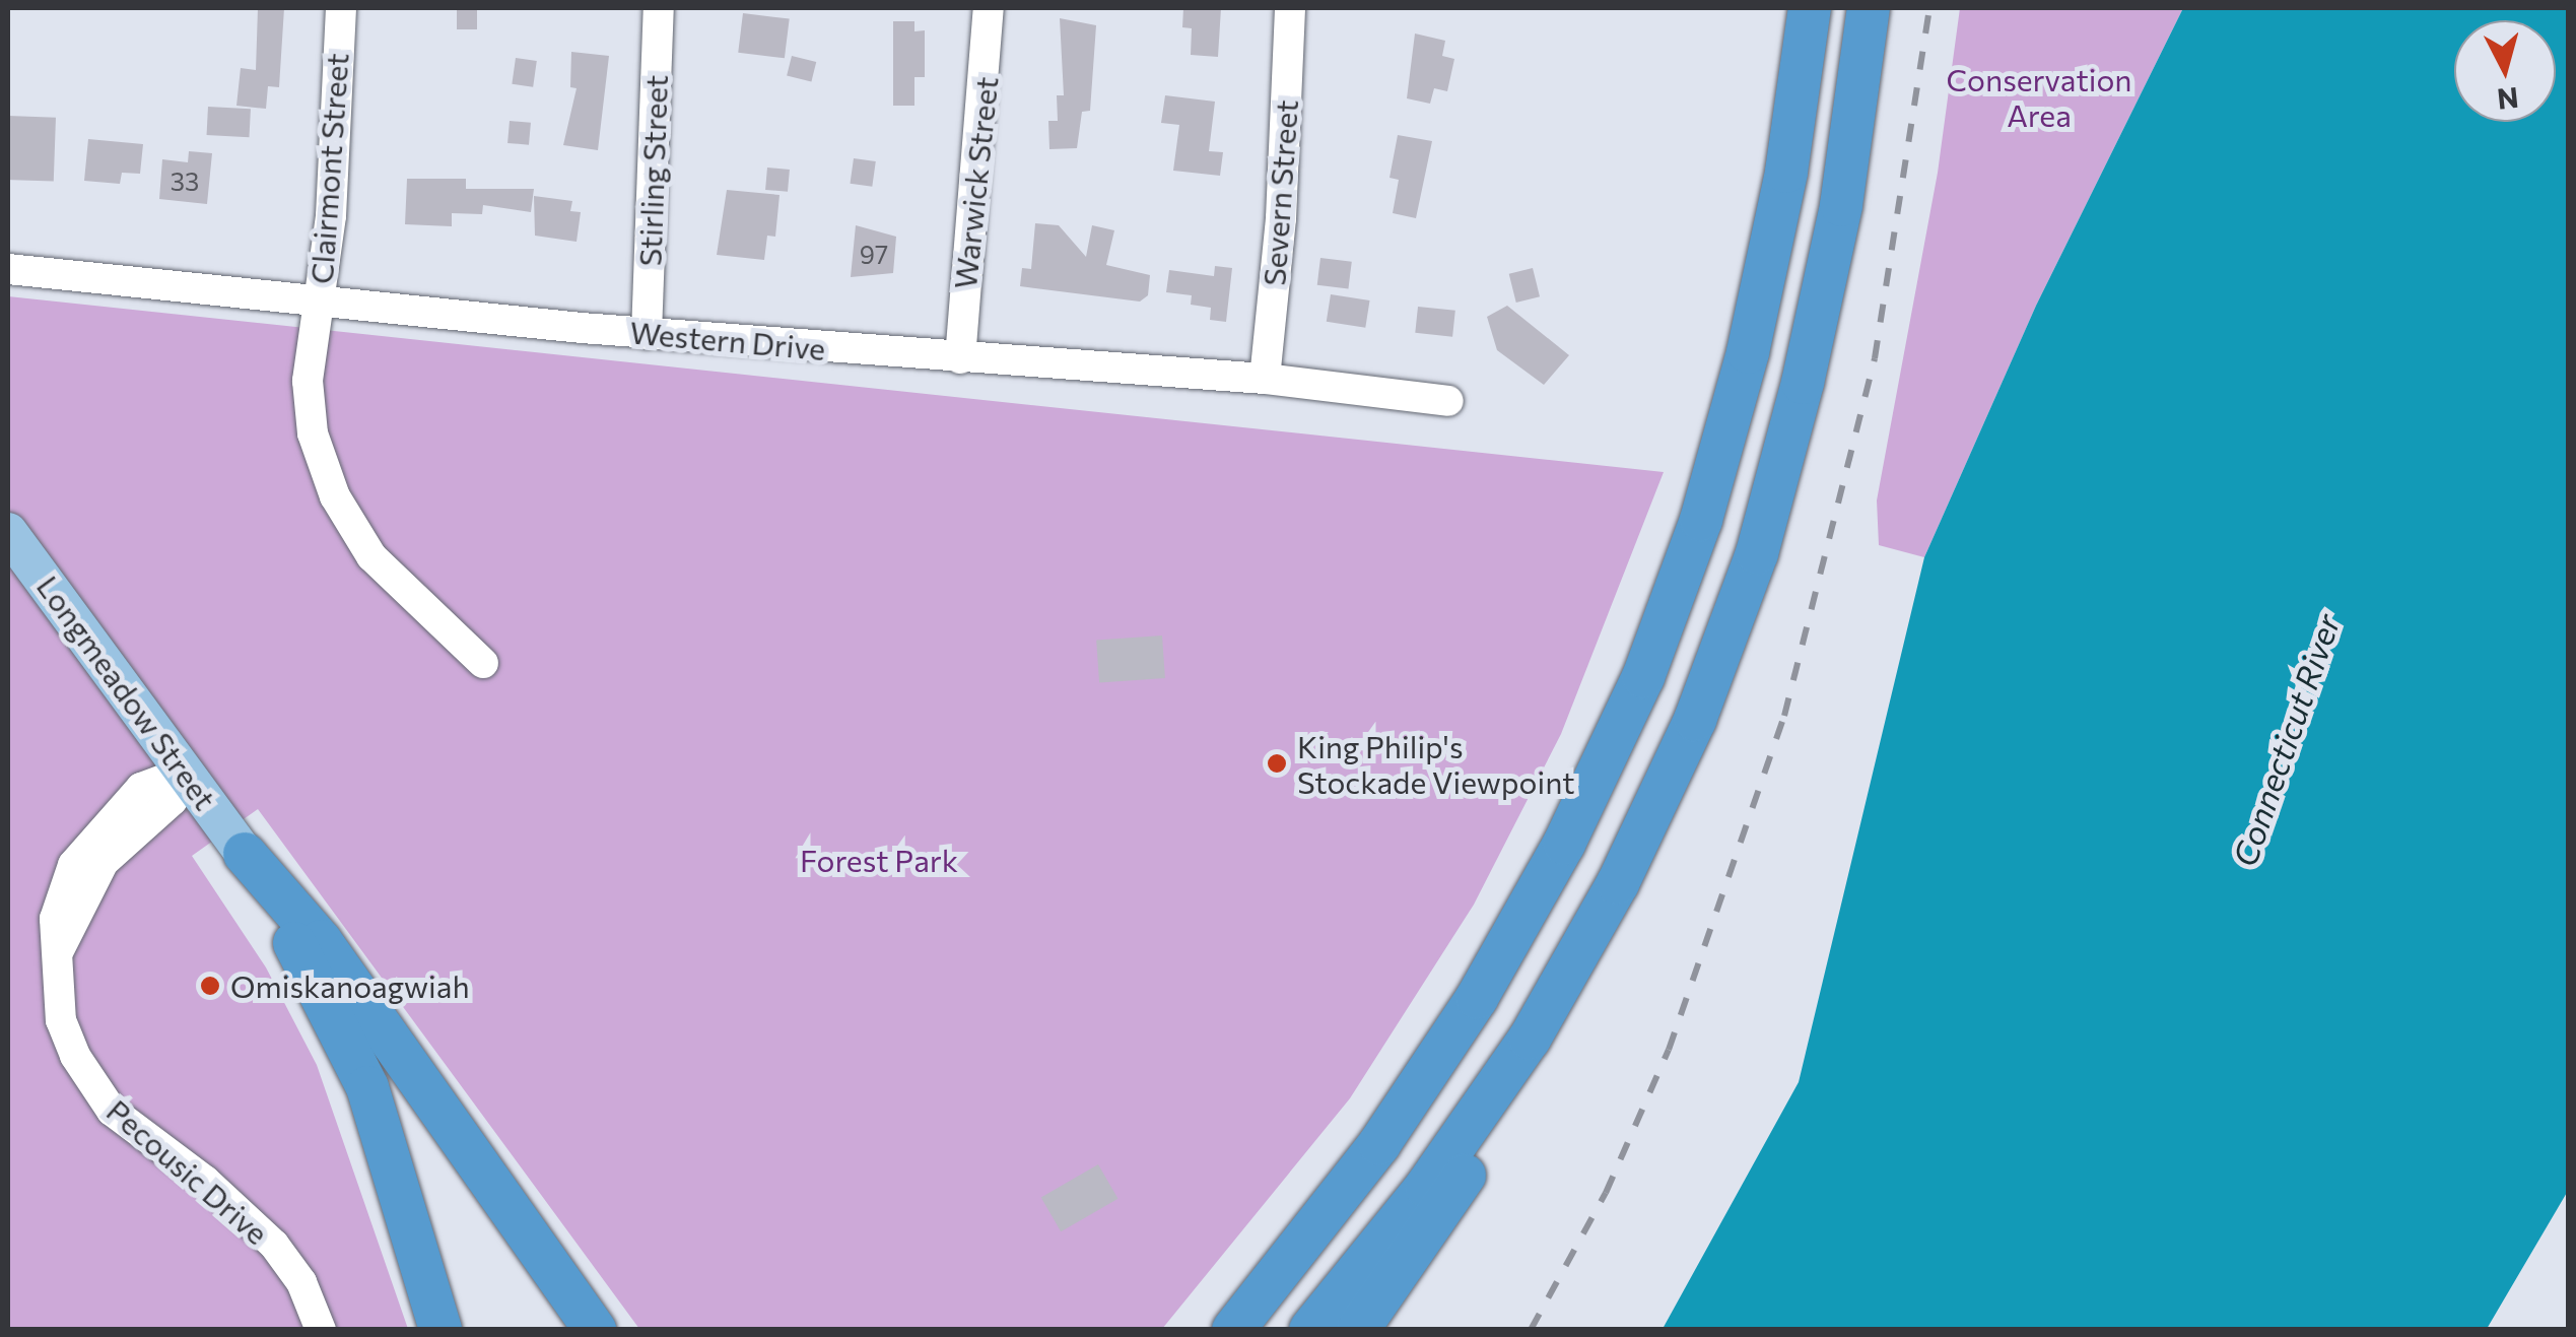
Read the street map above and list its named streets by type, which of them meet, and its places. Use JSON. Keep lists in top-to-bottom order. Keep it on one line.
{"streets":{"main road":["Longmeadow Street"],"street":["Clairmont Street","Stirling Street","Warwick Street","Severn Street","Western Drive","Pecousic Drive"]},"crossings":[["Clairmont Street","Western Drive"],["Stirling Street","Western Drive"],["Warwick Street","Western Drive"],["Severn Street","Western Drive"],["Longmeadow Street","Pecousic Drive"]],"water":["Connecticut River"],"parks":["Conservation Area","Forest Park"],"places":["King Philip's Stockade Viewpoint","Omiskanoagwiah"],"house_numbers":["33","97"],"north":"bottom"}
